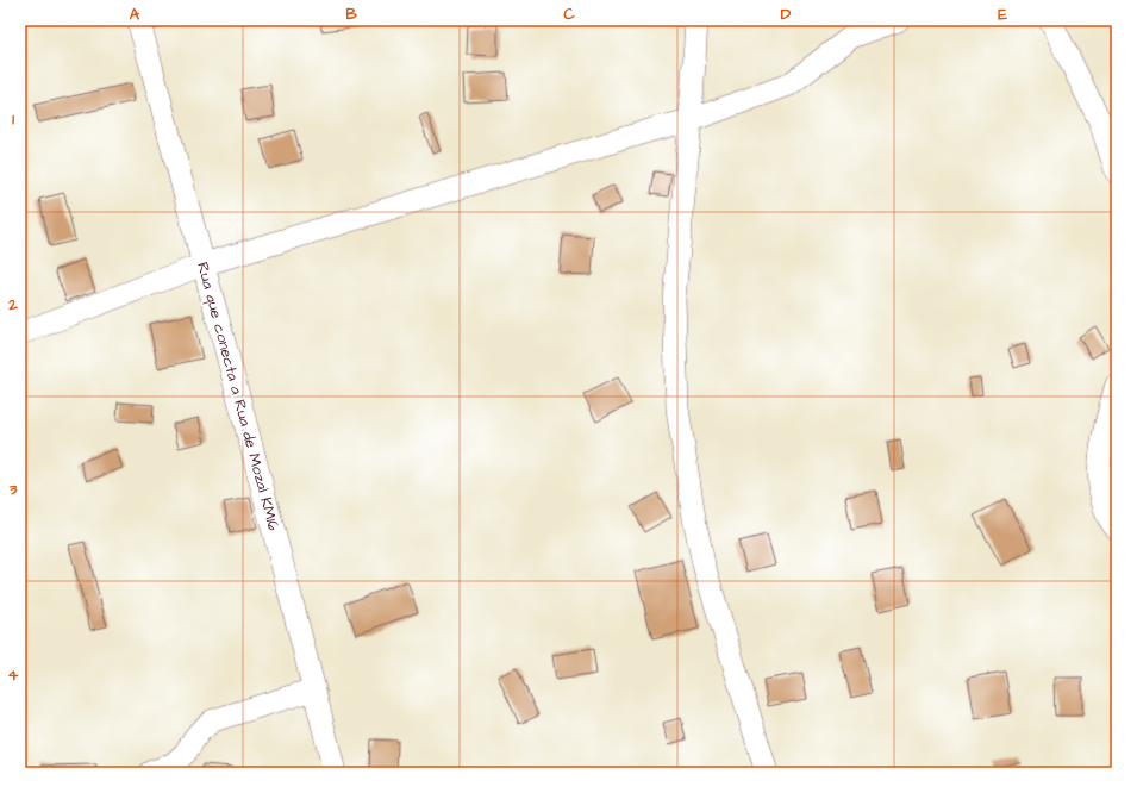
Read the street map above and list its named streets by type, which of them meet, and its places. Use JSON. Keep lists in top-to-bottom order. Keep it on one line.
{"streets":{"street":["Rua que conecta a Rua de Mozal KM16"]},"grid":{"columns":["A","B","C","D","E"],"rows":["1","2","3","4"]}}
